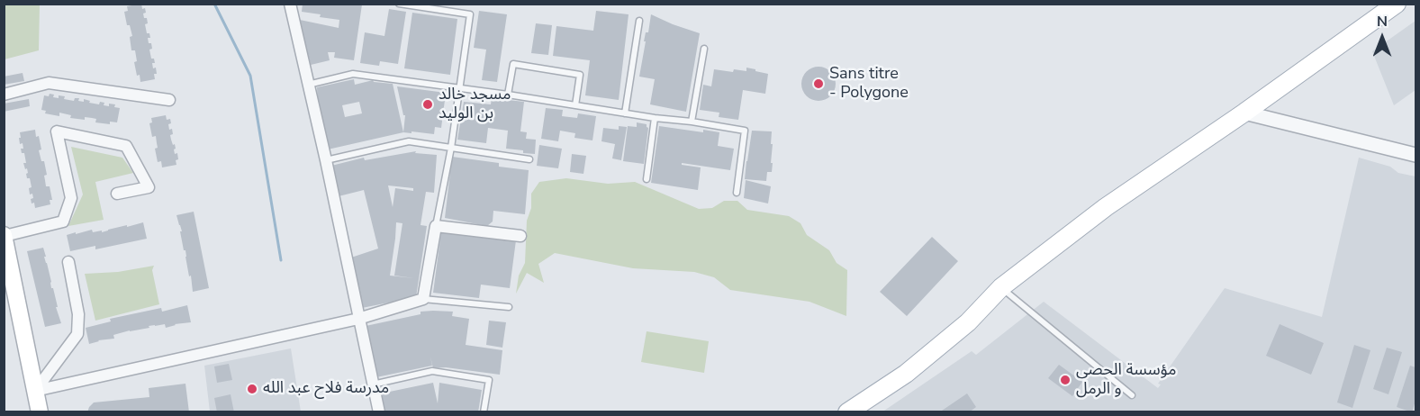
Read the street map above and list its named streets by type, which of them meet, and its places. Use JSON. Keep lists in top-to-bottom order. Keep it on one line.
{"places":["Sans titre - Polygone","مسجد خالد بن الوليد","مؤسسة الحصى و الرمل","مدرسة فلاح عبد الله"],"north":"top"}
